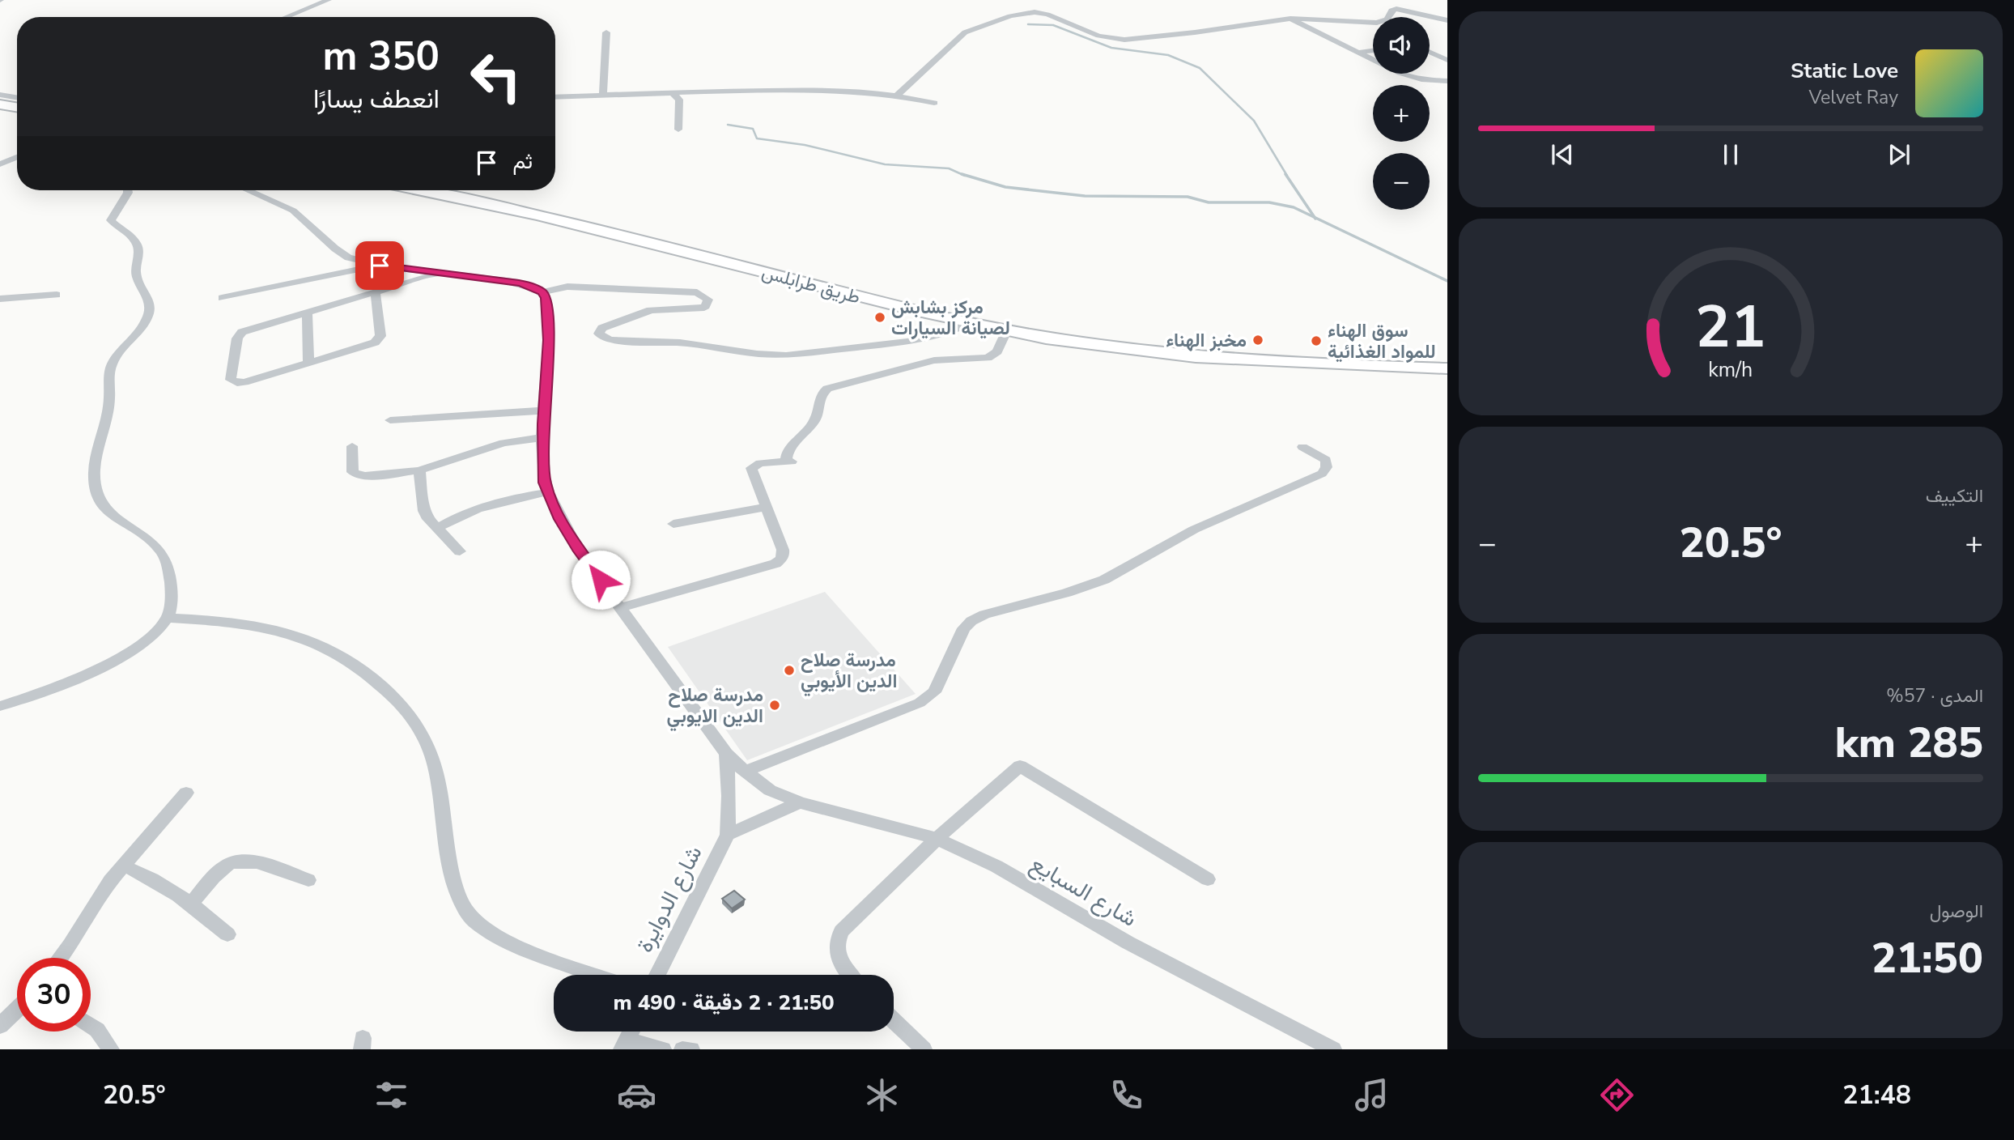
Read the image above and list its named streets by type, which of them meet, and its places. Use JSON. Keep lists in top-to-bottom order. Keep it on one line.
{"streets":{"highway":["طريق طرابلس"],"street":["شارع السبايع","شارع الدوايرة"]},"places":["مركز بشابش لصيانة السيارات","مخبز الهناء","سوق الهناء للمواد الغذائية","مدرسة صلاح الدين الأيوبي","مدرسة صلاح الدين الايوبي"],"page":{"map_buttons":["+","−"],"turn":["350 m","انعطف يسارًا"],"song":["Static Love","Velvet Ray"],"then":"ثم","tile":["التكييف",["المدى · 57%","285 km"],["الوصول","21:50"]],"heat":["−","20.5°","+"],"limit":"30","trip":"21:50 · 2 دقيقة · 490 m","tabs":["21:48","20.5°"],"gauge":["21","km/h"]}}
